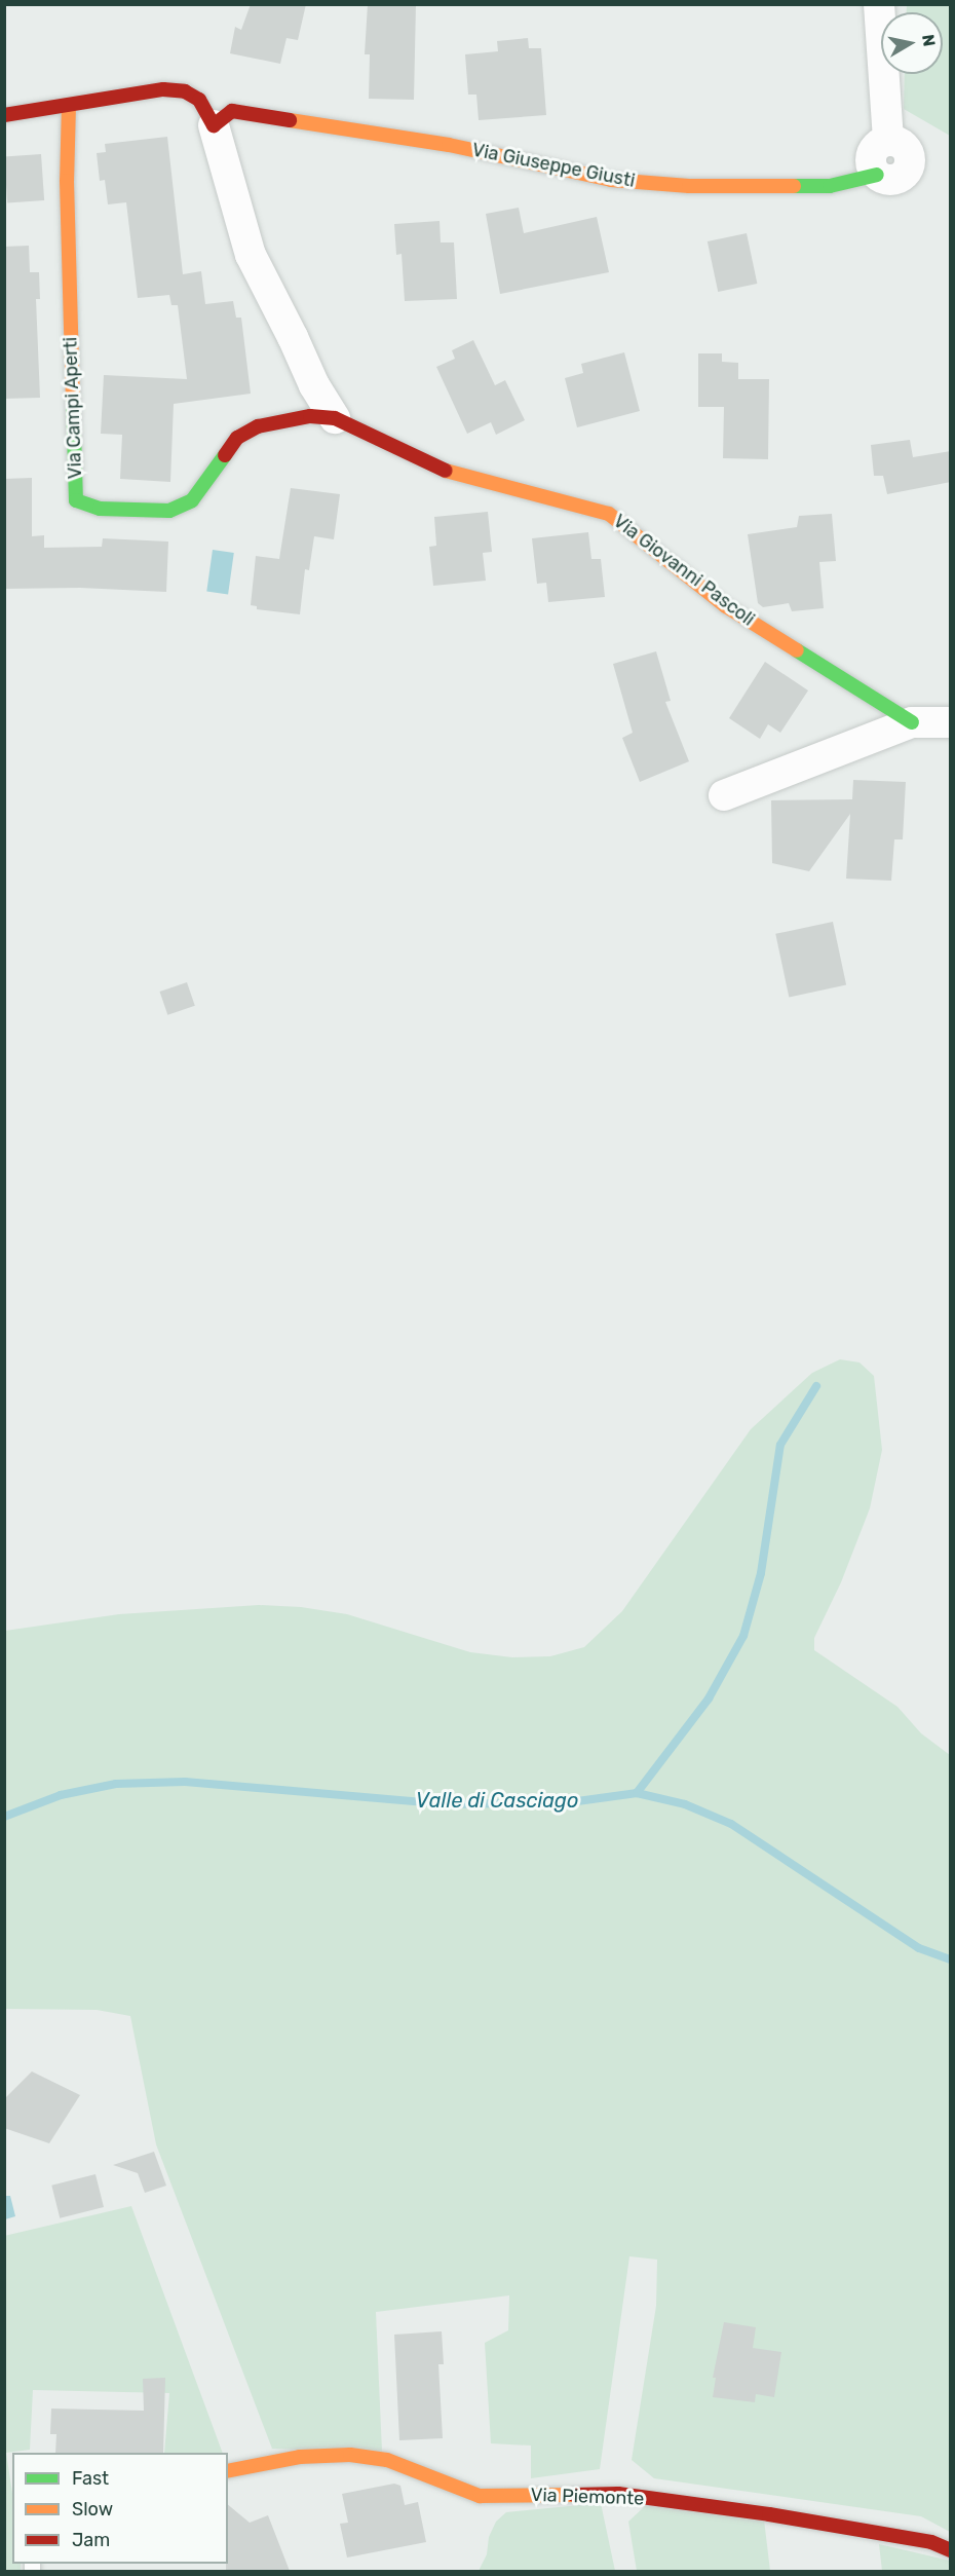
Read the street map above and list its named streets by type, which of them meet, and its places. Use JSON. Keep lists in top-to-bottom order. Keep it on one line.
{"streets":{"street":["Via Giuseppe Giusti","Via Campi Aperti","Via Giovanni Pascoli","Via Piemonte"]},"crossings":[["Via Campi Aperti","Via Giovanni Pascoli"]],"water":["Valle di Casciago"],"legend":["Fast","Slow","Jam"],"north":"right"}
